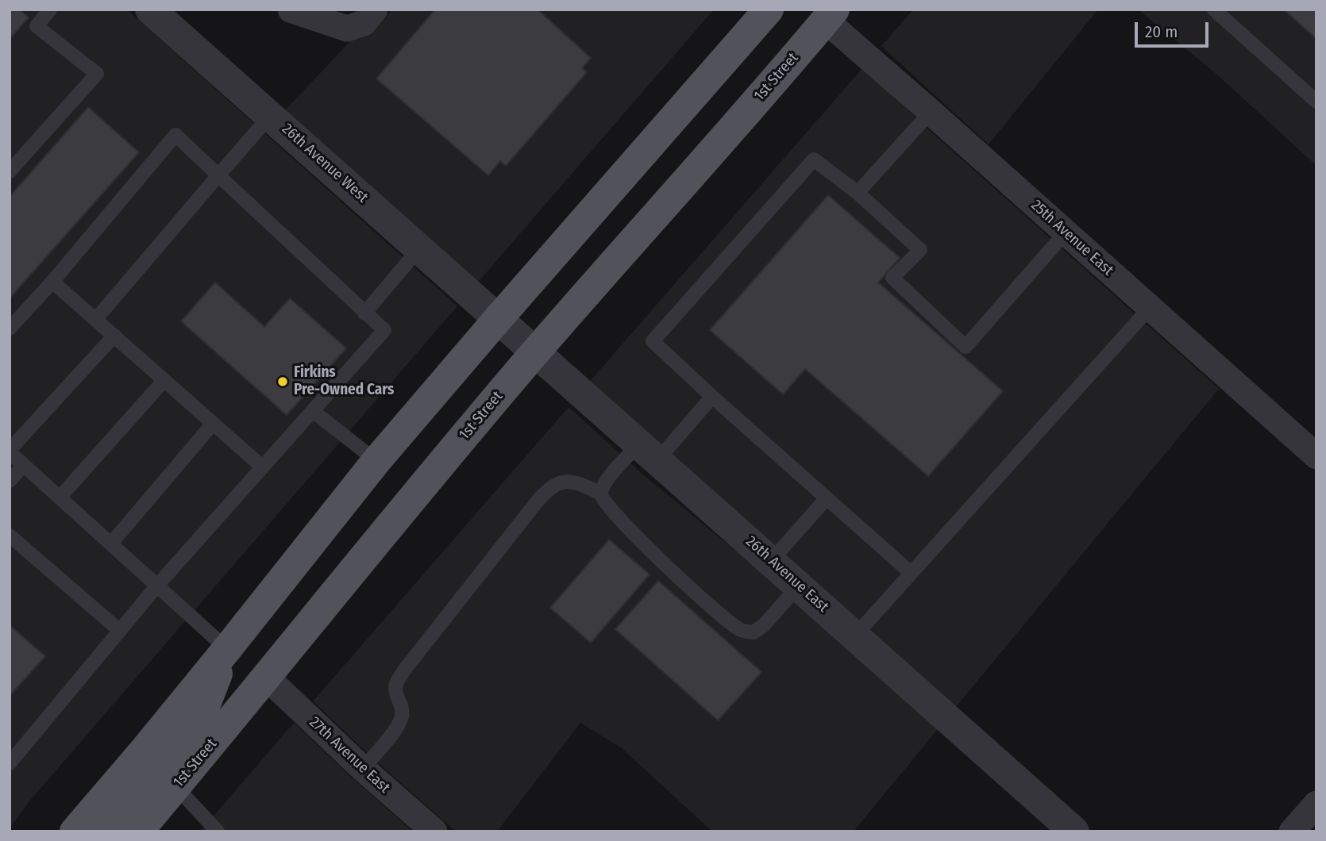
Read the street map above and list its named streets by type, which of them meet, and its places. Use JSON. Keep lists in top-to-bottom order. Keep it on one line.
{"streets":{"main road":["1st Street"],"street":["26th Avenue West","25th Avenue East","26th Avenue East","27th Avenue East"]},"crossings":[["1st Street","25th Avenue East"],["1st Street","26th Avenue East"],["1st Street","27th Avenue East"],["26th Avenue West","26th Avenue East"]],"places":["Firkins Pre-Owned Cars"],"scale_bar":"20 m"}
